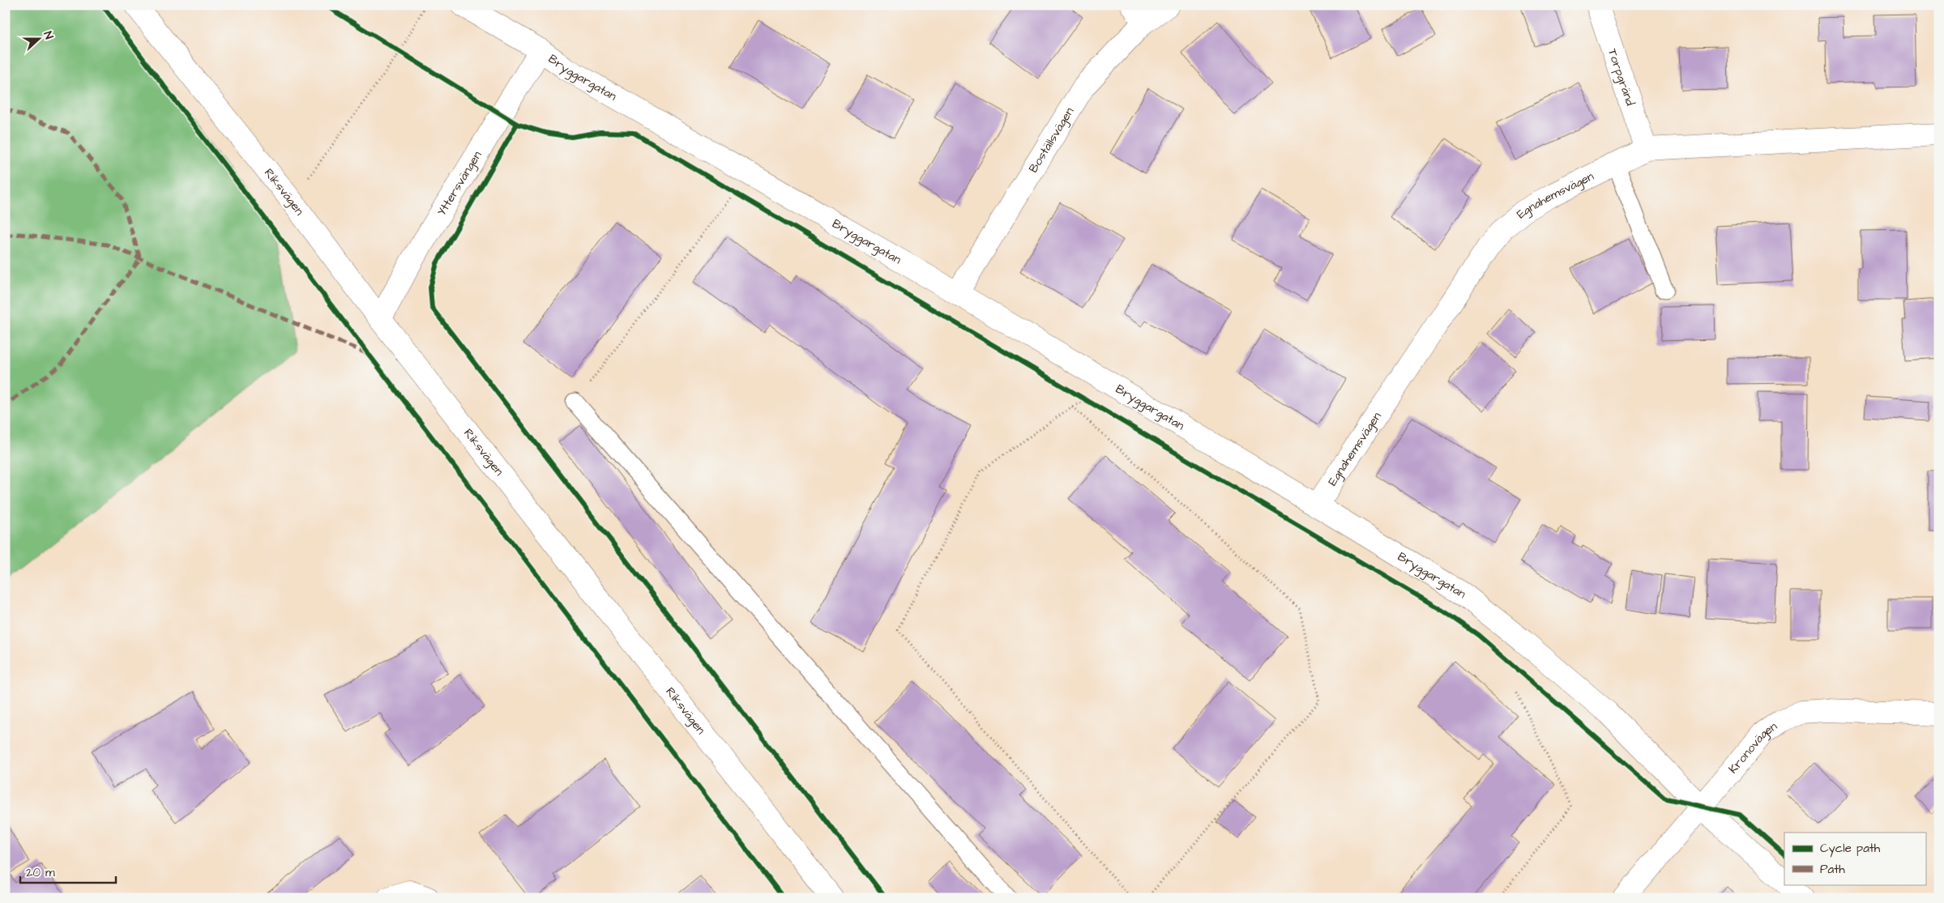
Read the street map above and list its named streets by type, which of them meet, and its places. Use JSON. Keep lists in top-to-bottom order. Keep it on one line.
{"streets":{"street":["Bryggargatan","Torpgränd","Boställsvägen","Yttersvängen","Riksvägen","Egnahemsvägen","Kronovägen"]},"crossings":[["Bryggargatan","Boställsvägen"],["Bryggargatan","Yttersvängen"],["Bryggargatan","Egnahemsvägen"],["Bryggargatan","Kronovägen"],["Torpgränd","Egnahemsvägen"],["Yttersvängen","Riksvägen"]],"legend":["Cycle path","Path"],"scale_bar":"20 m","north":"right"}
